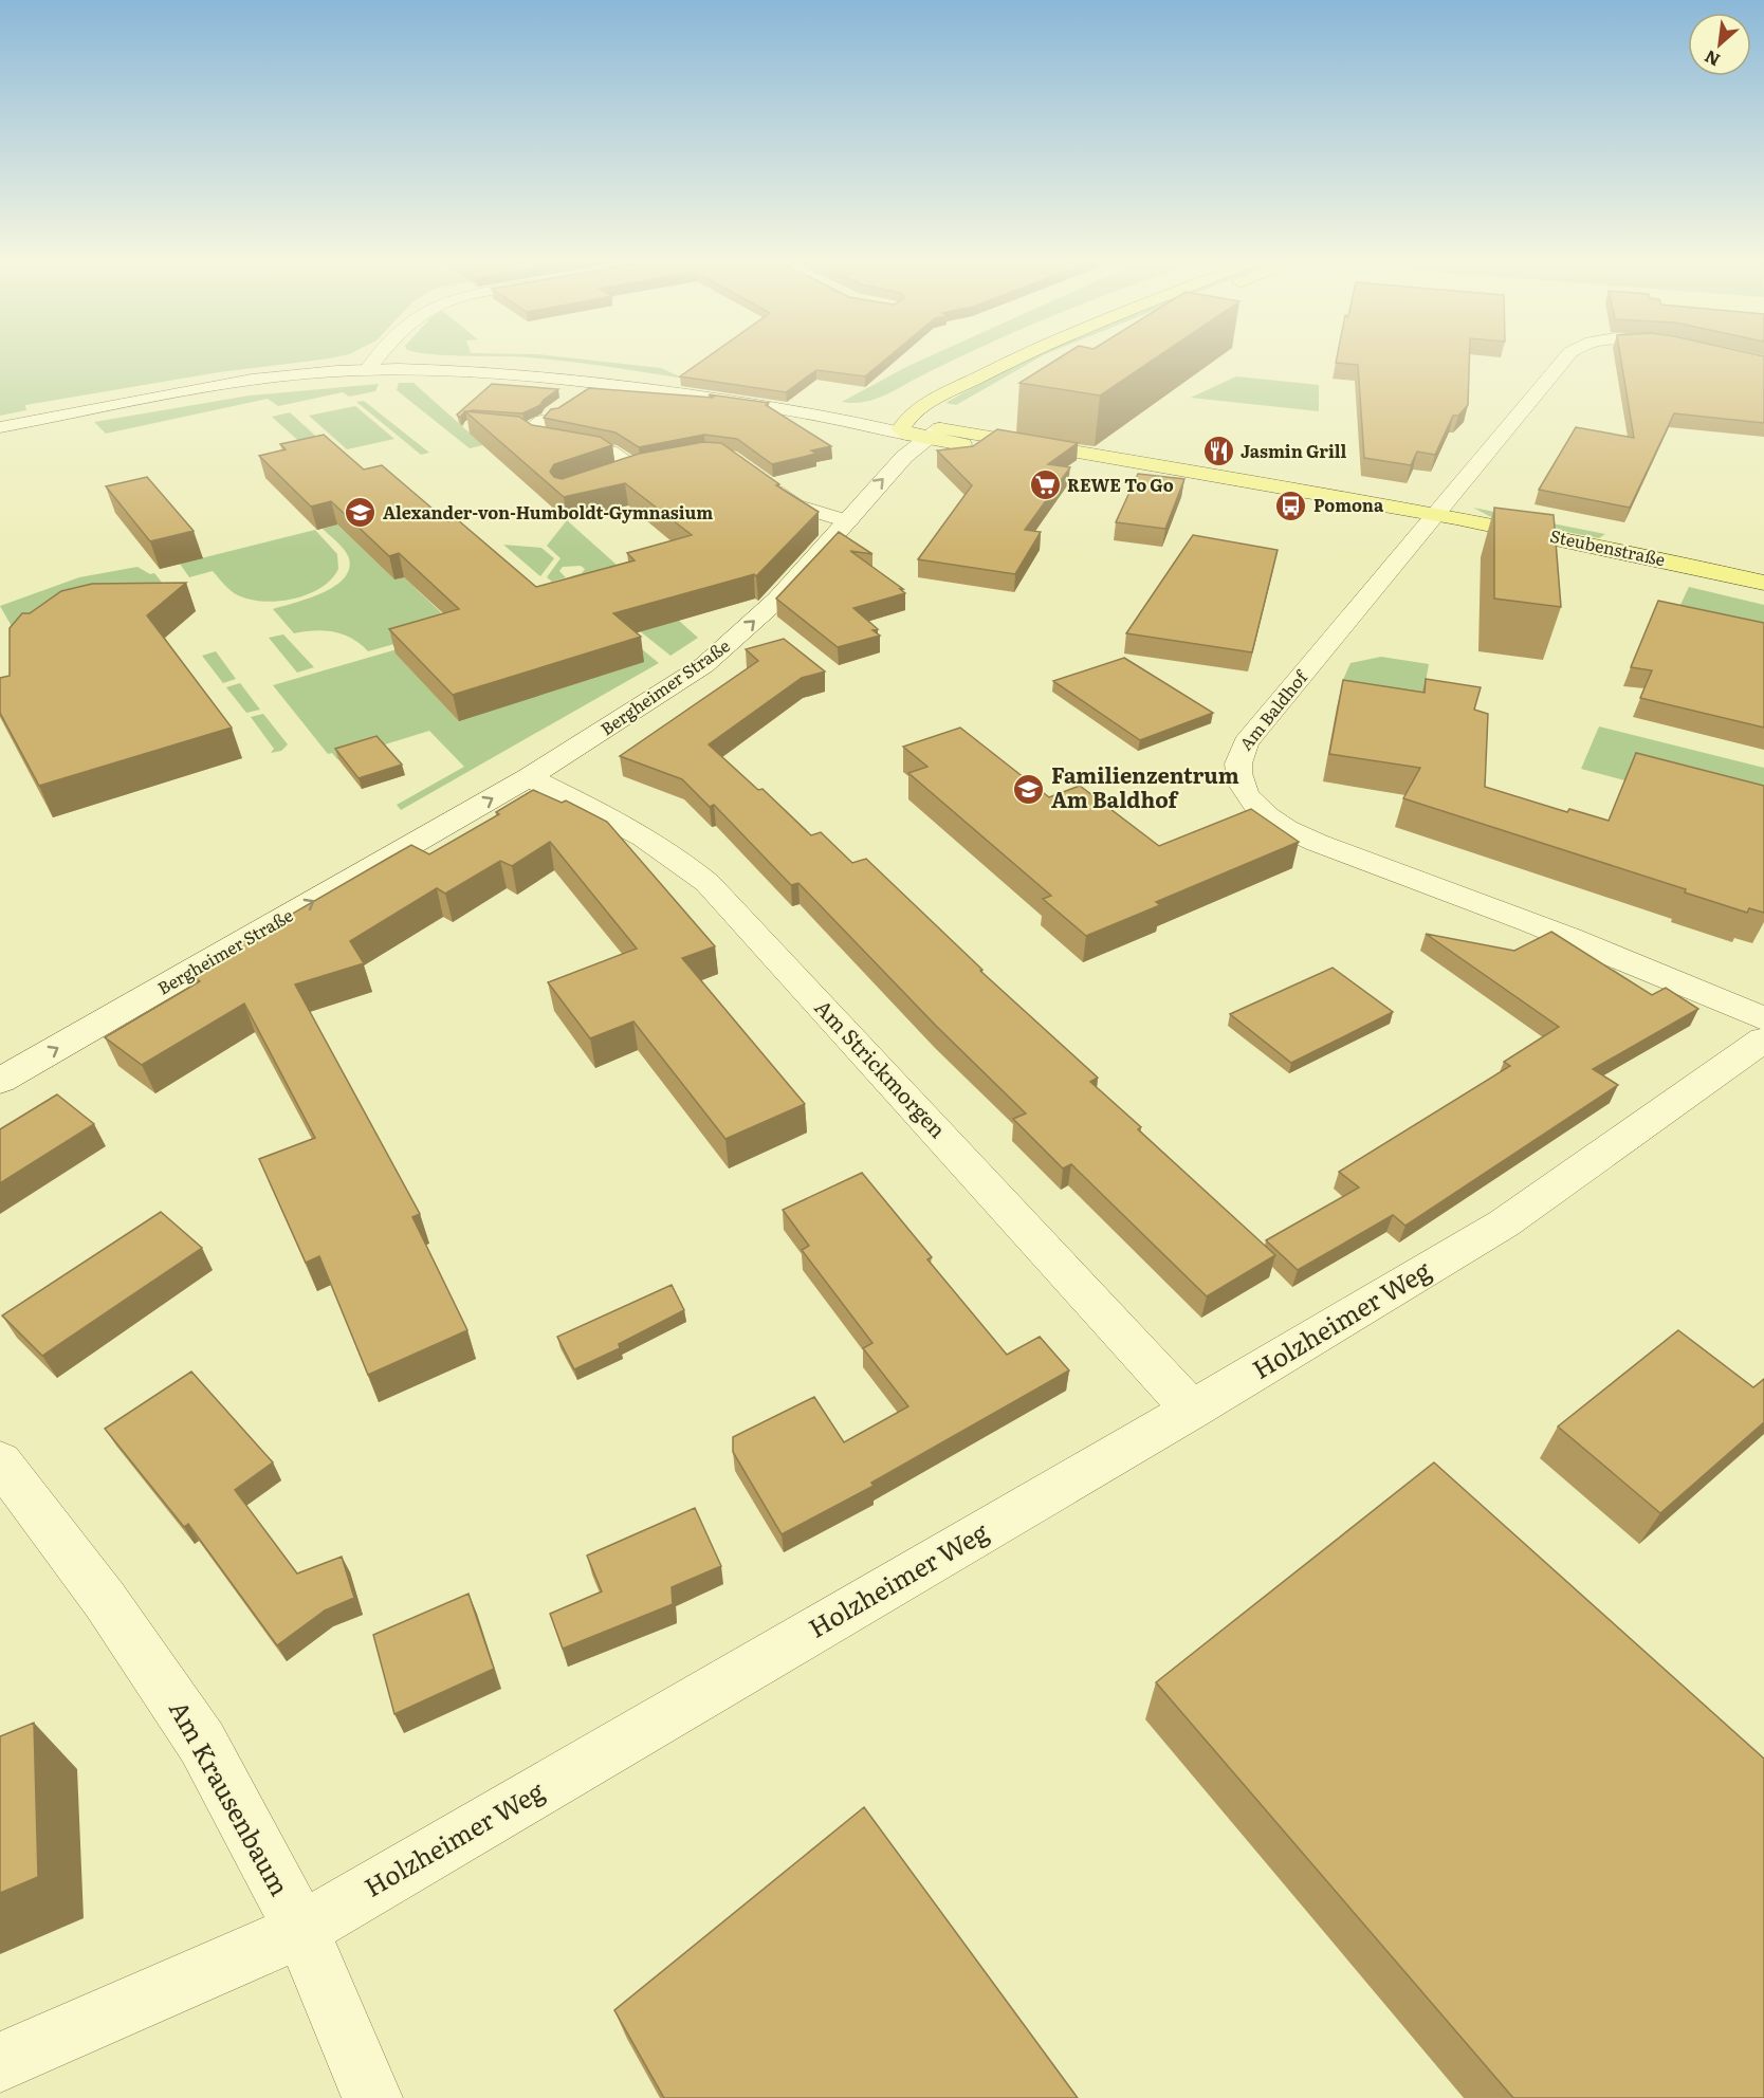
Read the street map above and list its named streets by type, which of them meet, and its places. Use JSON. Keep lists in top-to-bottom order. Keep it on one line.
{"streets":{"main road":["Steubenstraße","Bergheimer Straße"],"street":["Am Baldhof","Am Strickmorgen","Holzheimer Weg","Am Krausenbaum"]},"crossings":[["Steubenstraße","Bergheimer Straße"],["Steubenstraße","Am Baldhof"],["Bergheimer Straße","Am Strickmorgen"],["Am Strickmorgen","Holzheimer Weg"],["Holzheimer Weg","Am Krausenbaum"]],"one_way":["Bergheimer Straße"],"places":{"restaurant":["Jasmin Grill"],"supermarket":["REWE To Go"],"bus stop":["Pomona"],"school or university":["Alexander-von-Humboldt-Gymnasium","Familienzentrum Am Baldhof"]},"north":"bottom left"}
